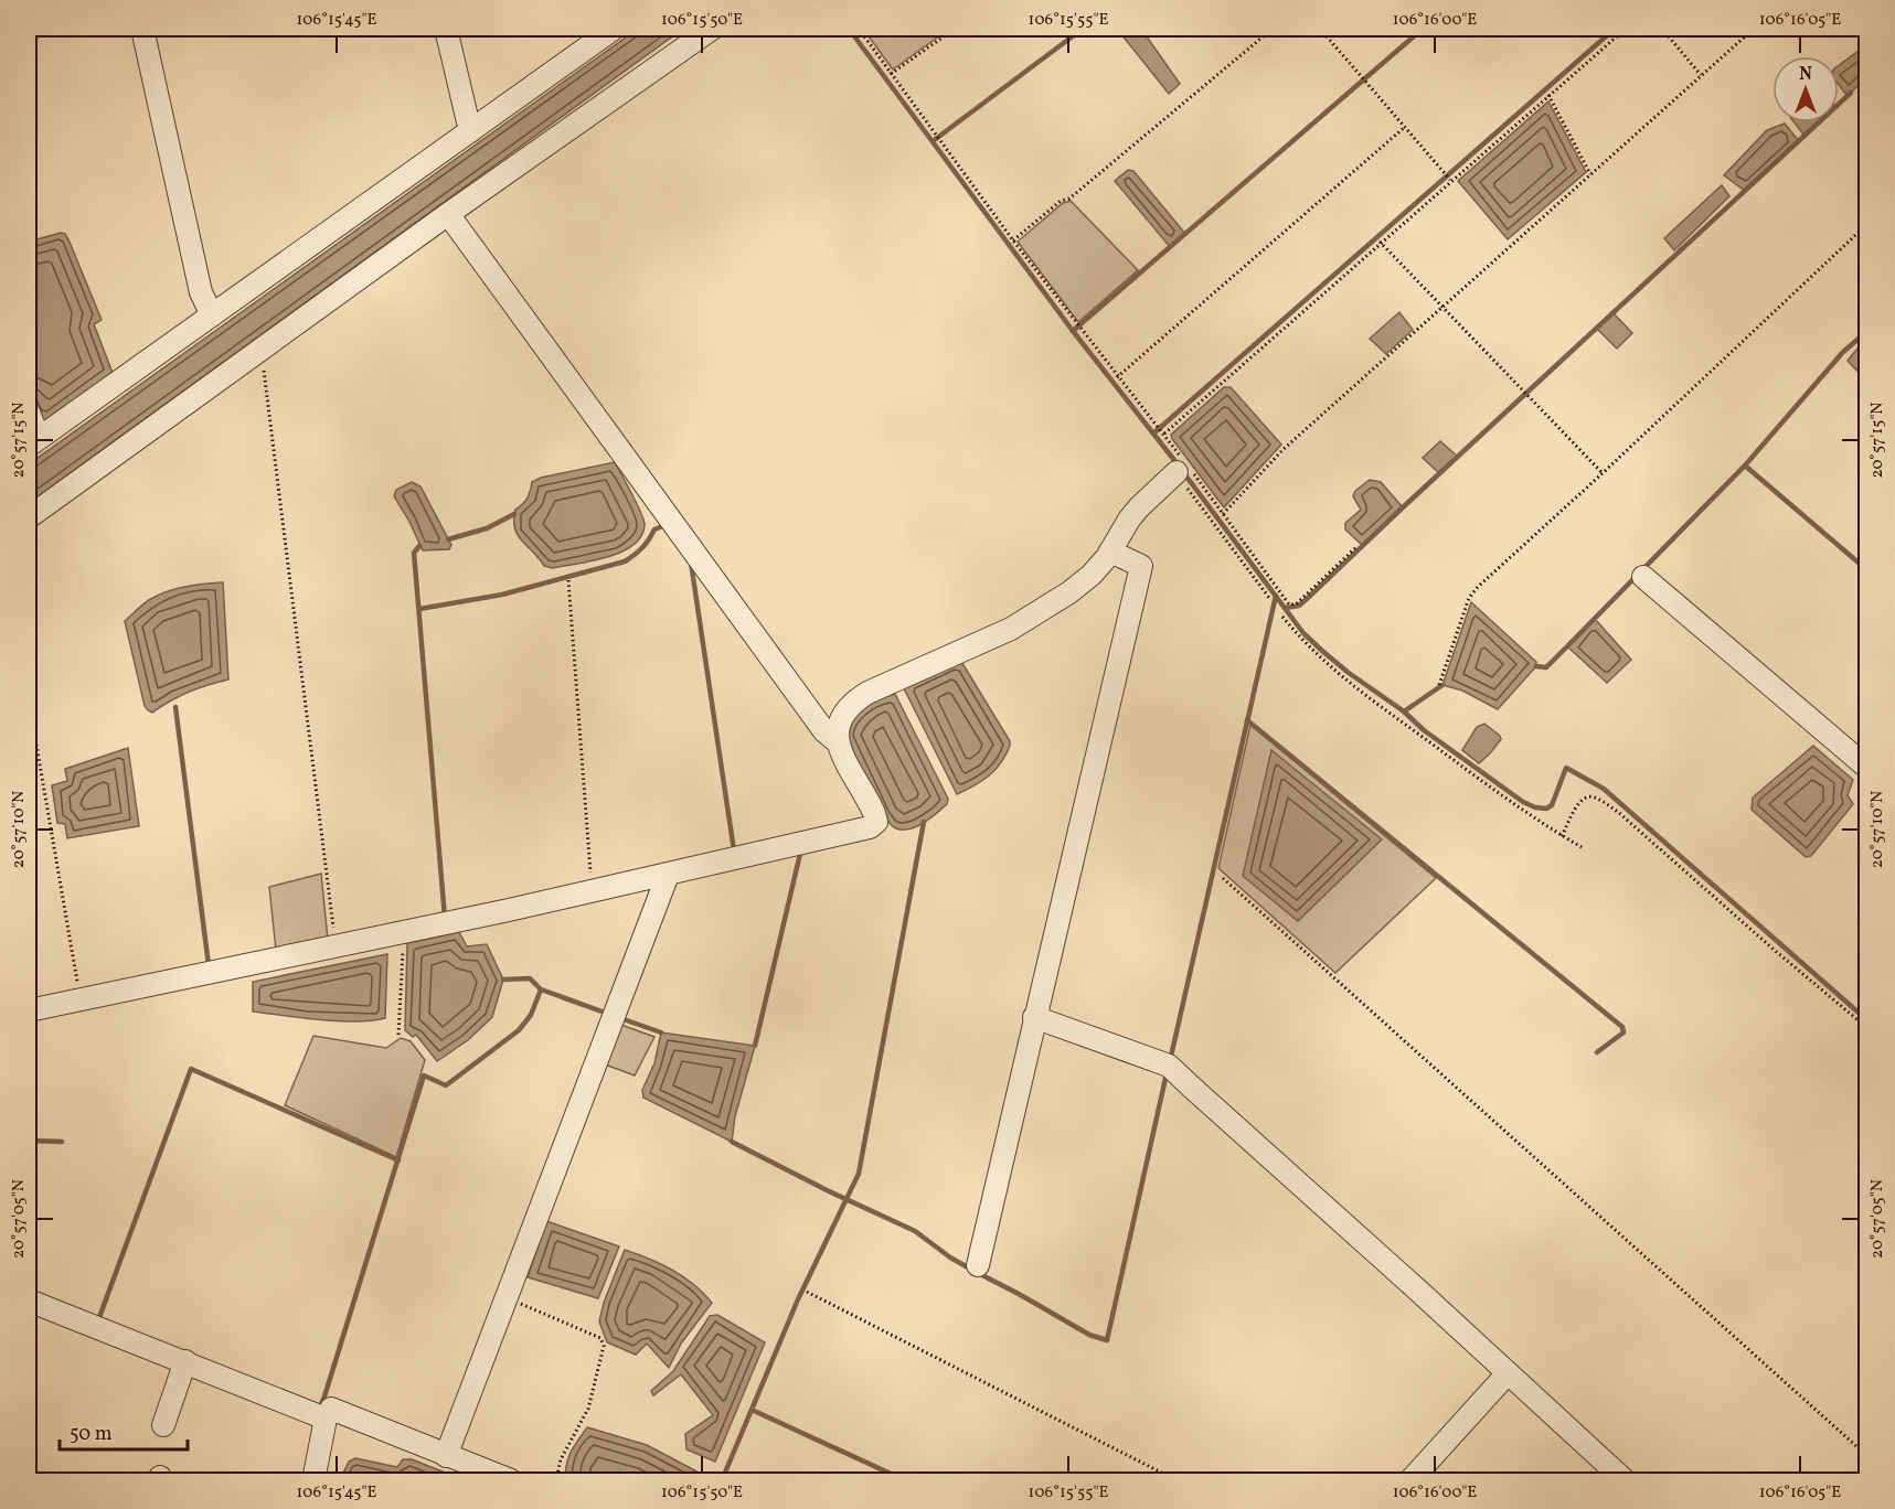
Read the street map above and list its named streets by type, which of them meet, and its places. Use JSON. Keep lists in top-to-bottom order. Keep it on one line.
{"scale_bar":"50 m","north":"top","coordinates":["106°15'45\"E","106°15'50\"E","106°15'55\"E","106°16'00\"E","106°16'05\"E","20°57'15\"N","20°57'10\"N","20°57'05\"N"]}
